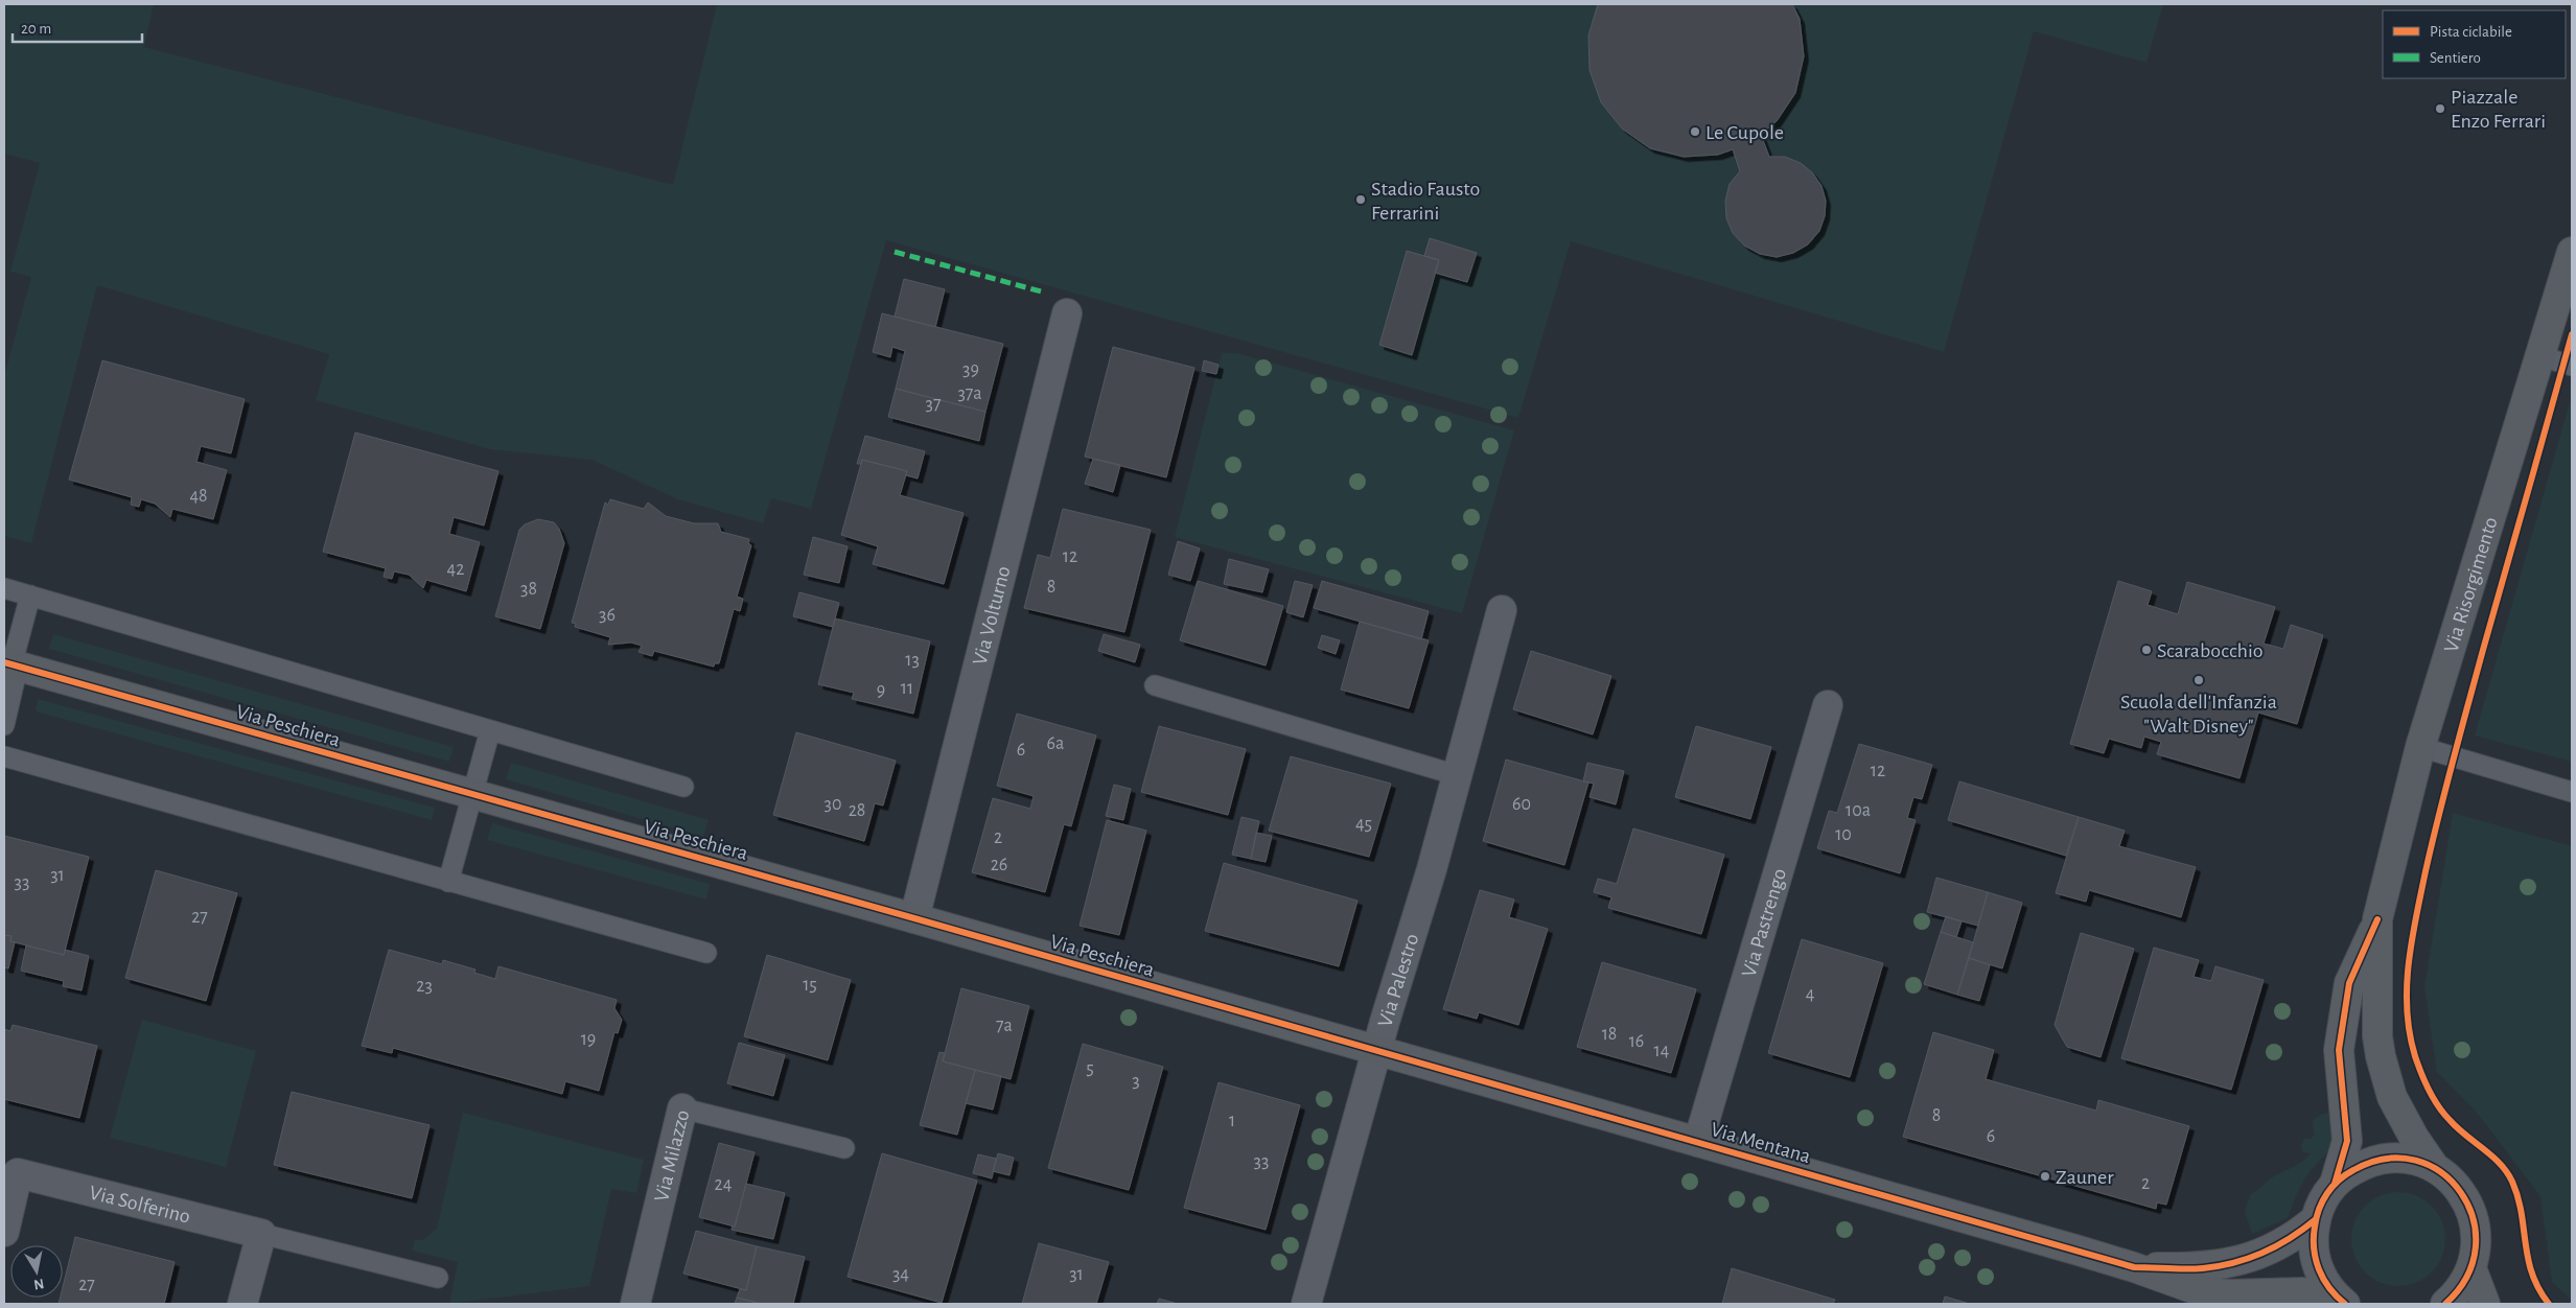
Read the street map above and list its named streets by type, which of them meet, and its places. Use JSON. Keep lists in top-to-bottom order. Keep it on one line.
{"streets":{"street":["Via Risorgimento","Via Volturno","Via Peschiera","Via Pastrengo","Via Palestro","Via Mentana","Via Milazzo","Via Solferino"]},"crossings":[["Via Volturno","Via Peschiera"],["Via Peschiera","Via Palestro"],["Via Peschiera","Via Mentana"],["Via Pastrengo","Via Mentana"],["Via Palestro","Via Mentana"]],"places":["Piazzale Enzo Ferrari","Le Cupole","Stadio Fausto Ferrarini","Scarabocchio","Scuola dell'Infanzia \"Walt Disney\"","Zauner"],"house_numbers":["39","37a","37","48","12","42","8","38","36","13","11","9","6a","6","12","30","60","28","10a","45","10","2","26","31","33","27","15","23","4","7a","18","19","16","14","5","3","8","1","6","33","2","24","34","31","27"],"legend":["Pista ciclabile","Sentiero"],"scale_bar":"20 m","north":"bottom"}
